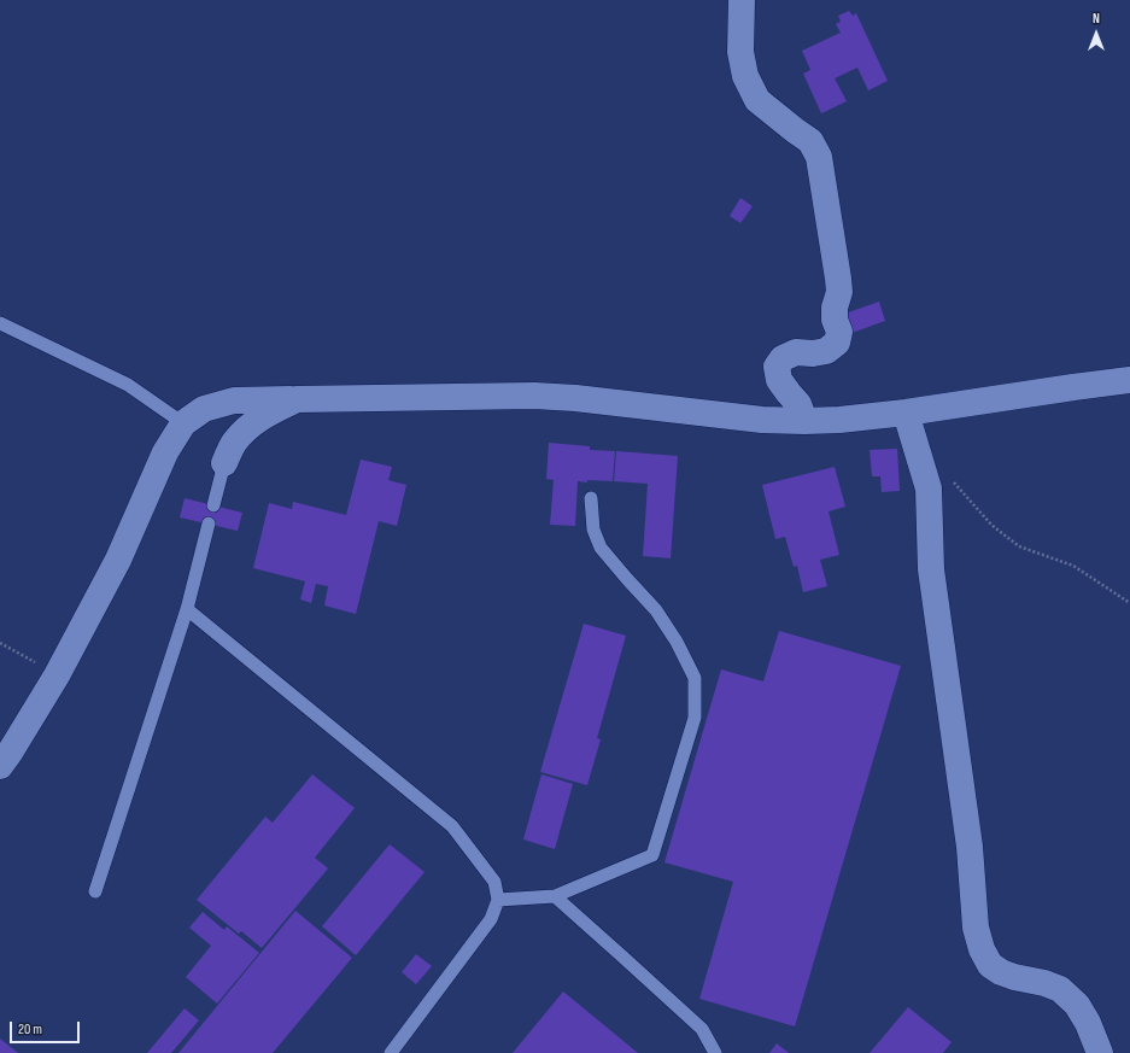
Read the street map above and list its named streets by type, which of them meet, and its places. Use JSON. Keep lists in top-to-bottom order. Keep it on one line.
{"scale_bar":"20 m","north":"top"}
